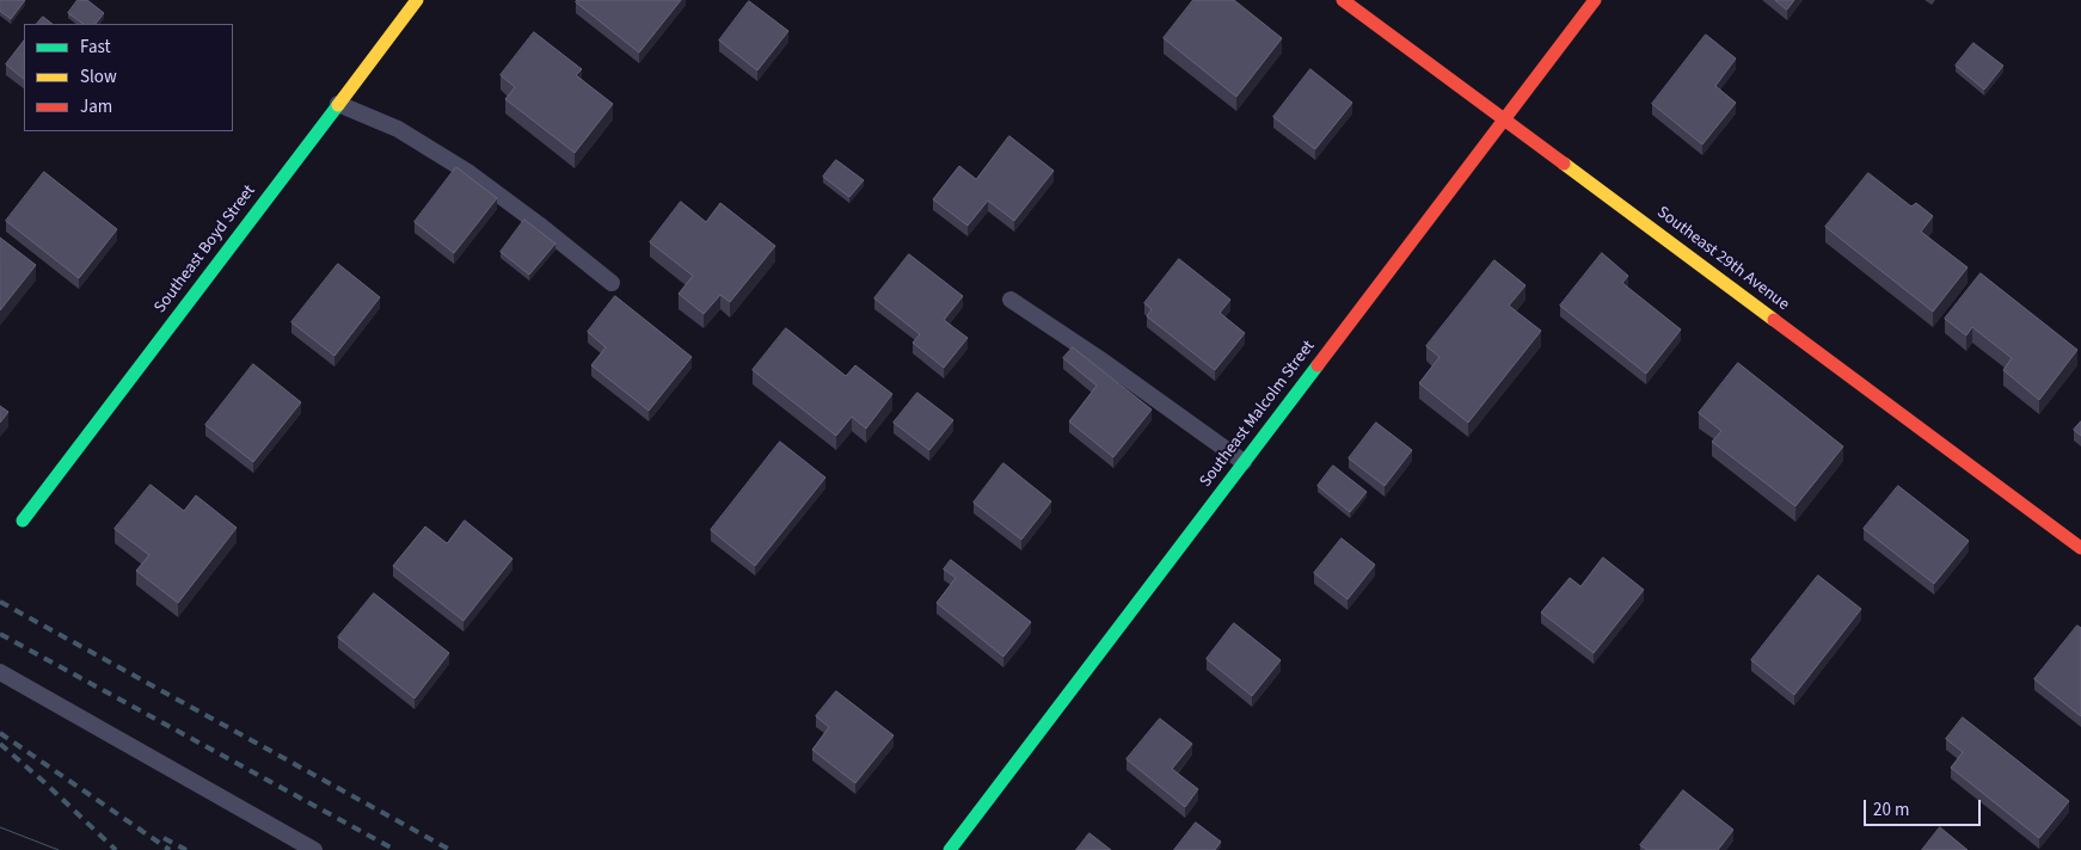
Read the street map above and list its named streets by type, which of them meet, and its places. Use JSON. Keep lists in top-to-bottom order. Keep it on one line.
{"streets":{"street":["Southeast Boyd Street","Southeast 29th Avenue","Southeast Malcolm Street"]},"crossings":[["Southeast 29th Avenue","Southeast Malcolm Street"]],"legend":["Fast","Slow","Jam"],"scale_bar":"20 m"}
